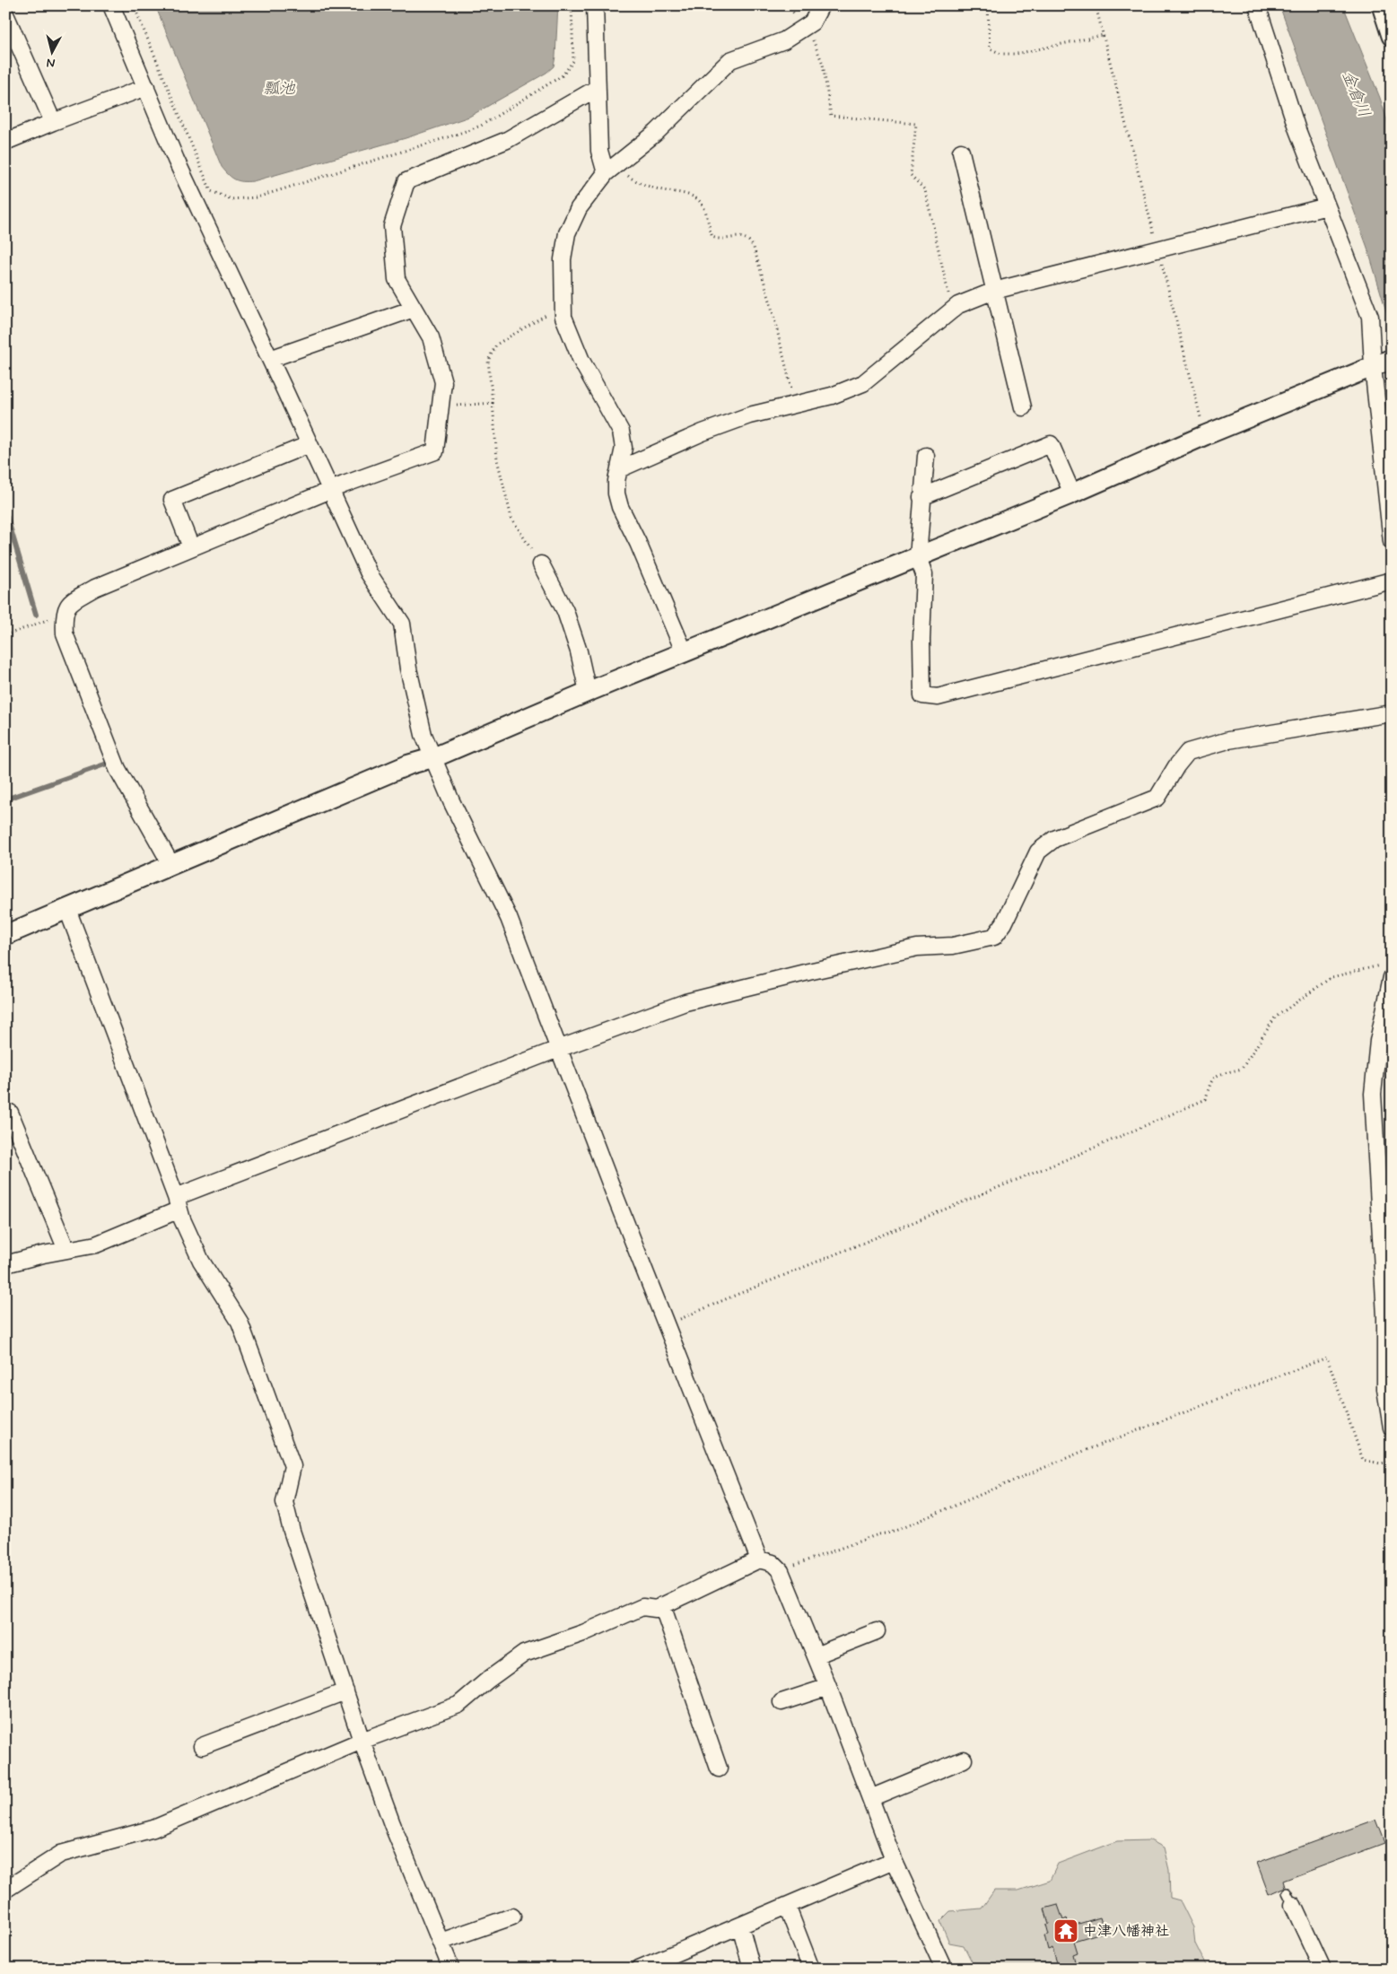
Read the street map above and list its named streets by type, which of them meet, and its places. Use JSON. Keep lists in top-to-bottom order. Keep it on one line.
{"water":["瓢池","金倉川"],"places":{"temple":["中津八幡神社"]},"north":"bottom"}
